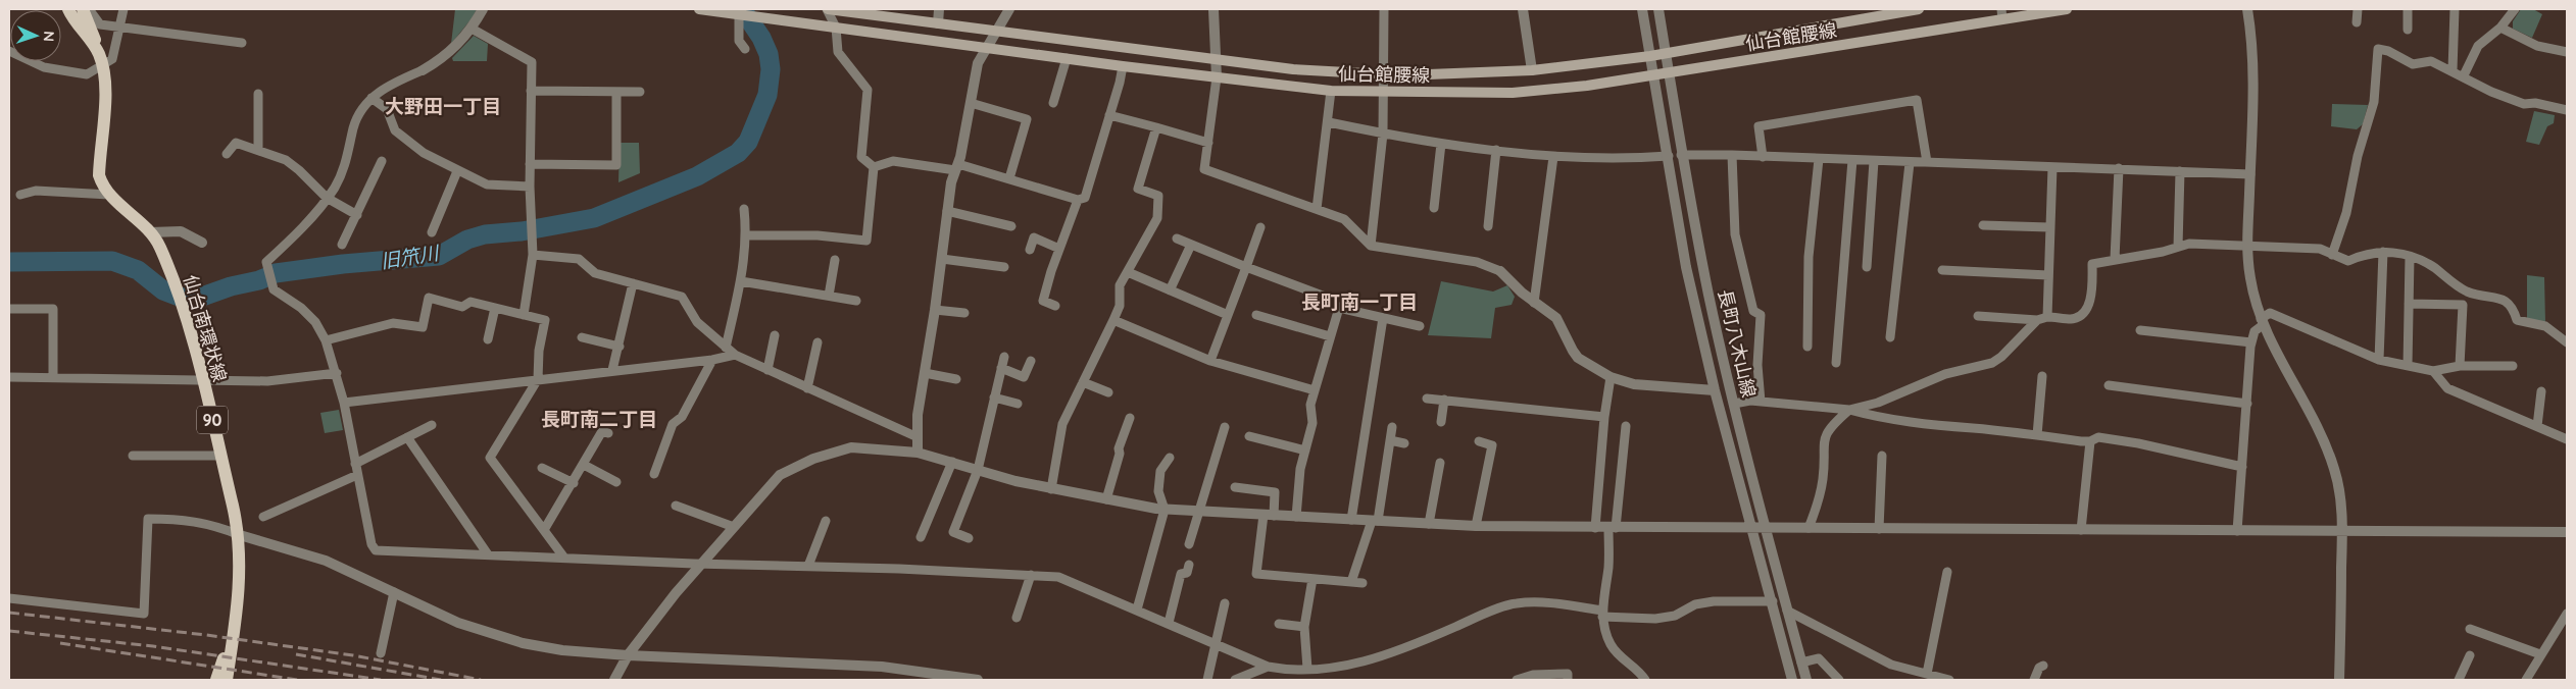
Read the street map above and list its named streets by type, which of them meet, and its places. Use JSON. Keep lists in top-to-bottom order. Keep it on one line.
{"streets":{"main road":["仙台館腰線","仙台南環状線","90"],"street":["長町八木山線"]},"crossings":[["仙台館腰線","長町八木山線"],["仙台南環状線","90"]],"districts":["大野田一丁目","長町南一丁目","長町南二丁目"],"water":["旧笊川"],"north":"right"}
